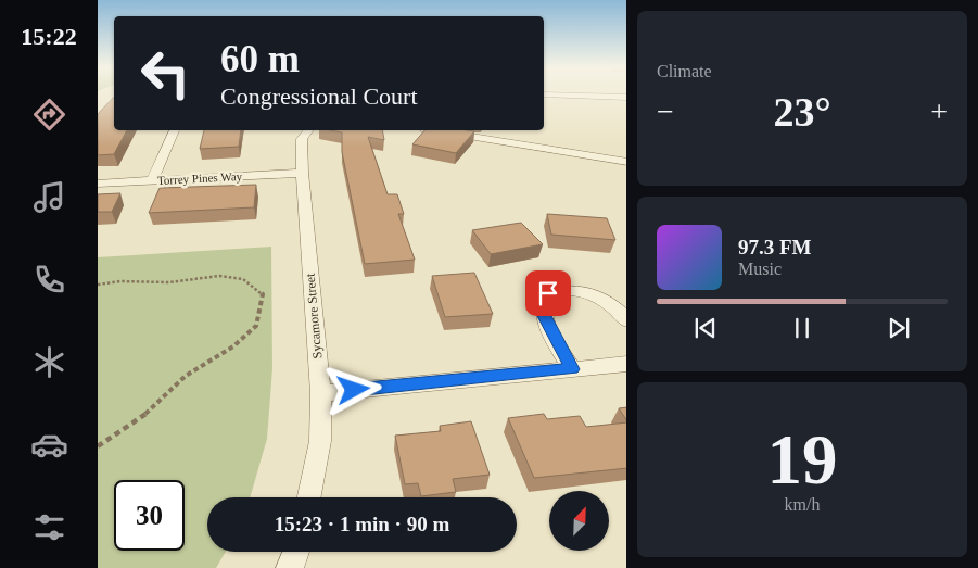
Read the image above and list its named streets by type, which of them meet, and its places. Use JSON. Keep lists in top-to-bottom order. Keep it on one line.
{"streets":{"street":["Torrey Pines Way","Sycamore Street"]},"crossings":[["Torrey Pines Way","Sycamore Street"]],"north":"top right","page":{"tabs":"15:22","tile":["Climate",["19","km/h"]],"turn":["60 m","Congressional Court"],"heat":["−","23°","+"],"song":["97.3 FM","Music"],"limit":"30","trip":"15:23 · 1 min · 90 m"}}
